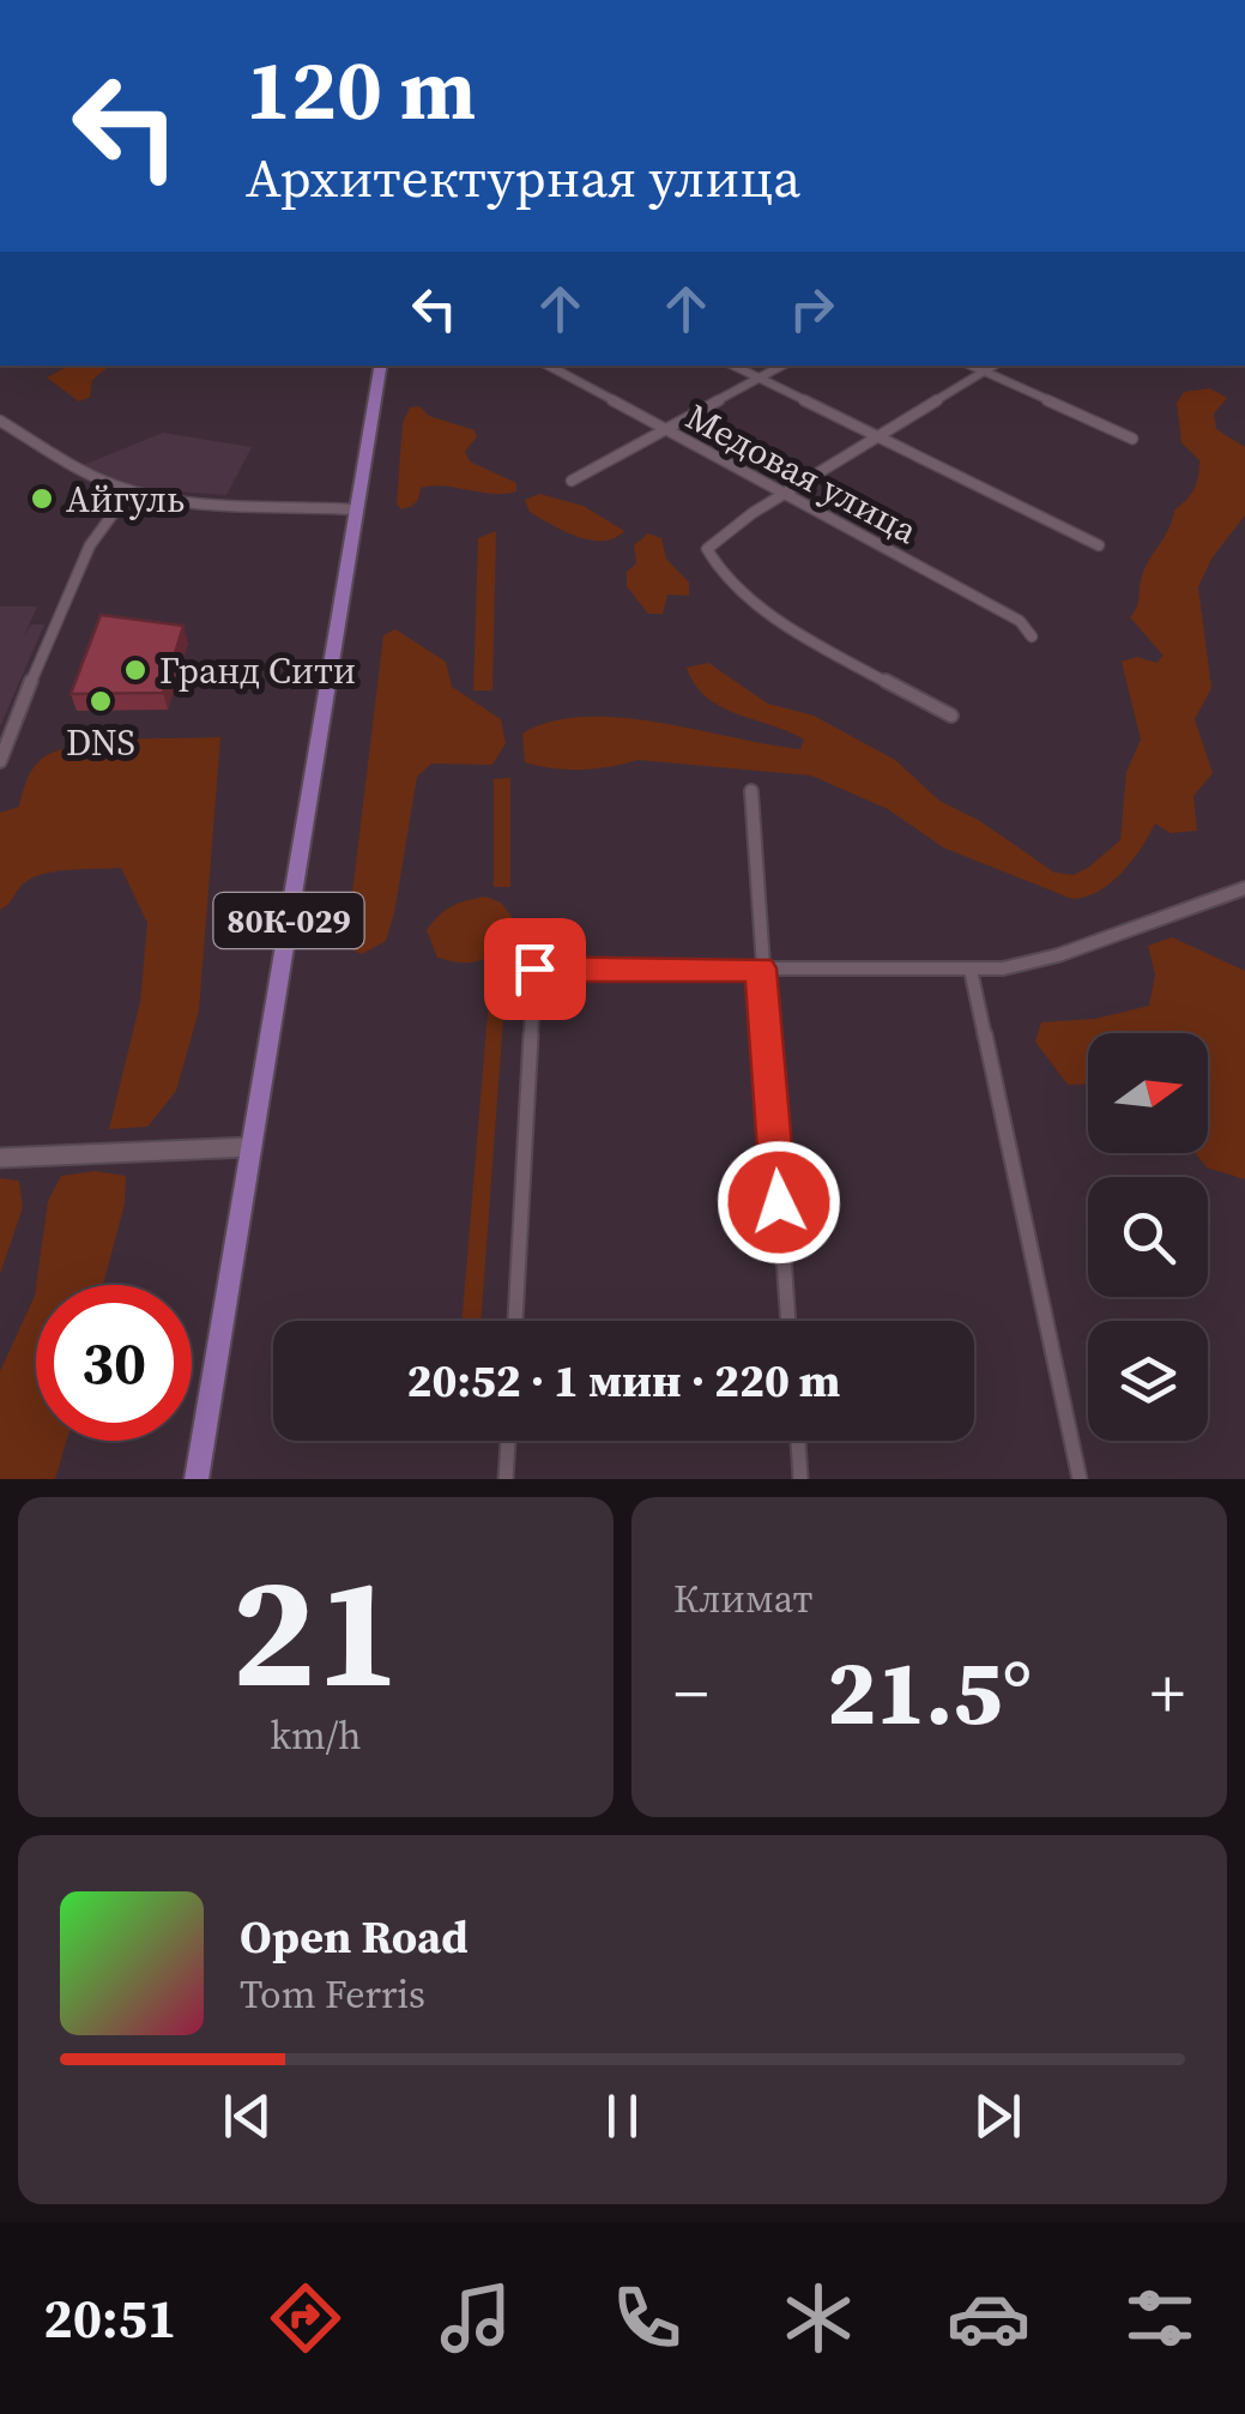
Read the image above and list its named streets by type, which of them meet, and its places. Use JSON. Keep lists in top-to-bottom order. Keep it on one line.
{"streets":{"main road":["80К-029"],"street":["Медовая улица"]},"places":["Айгуль","Гранд Сити","DNS"],"north":"right","page":{"turn":["120 m","Архитектурная улица"],"limit":"30","trip":"20:52 · 1 мин · 220 m","tile":[["21","km/h"],"Климат"],"heat":["−","21.5°","+"],"song":["Open Road","Tom Ferris"],"tabs":"20:51"}}
